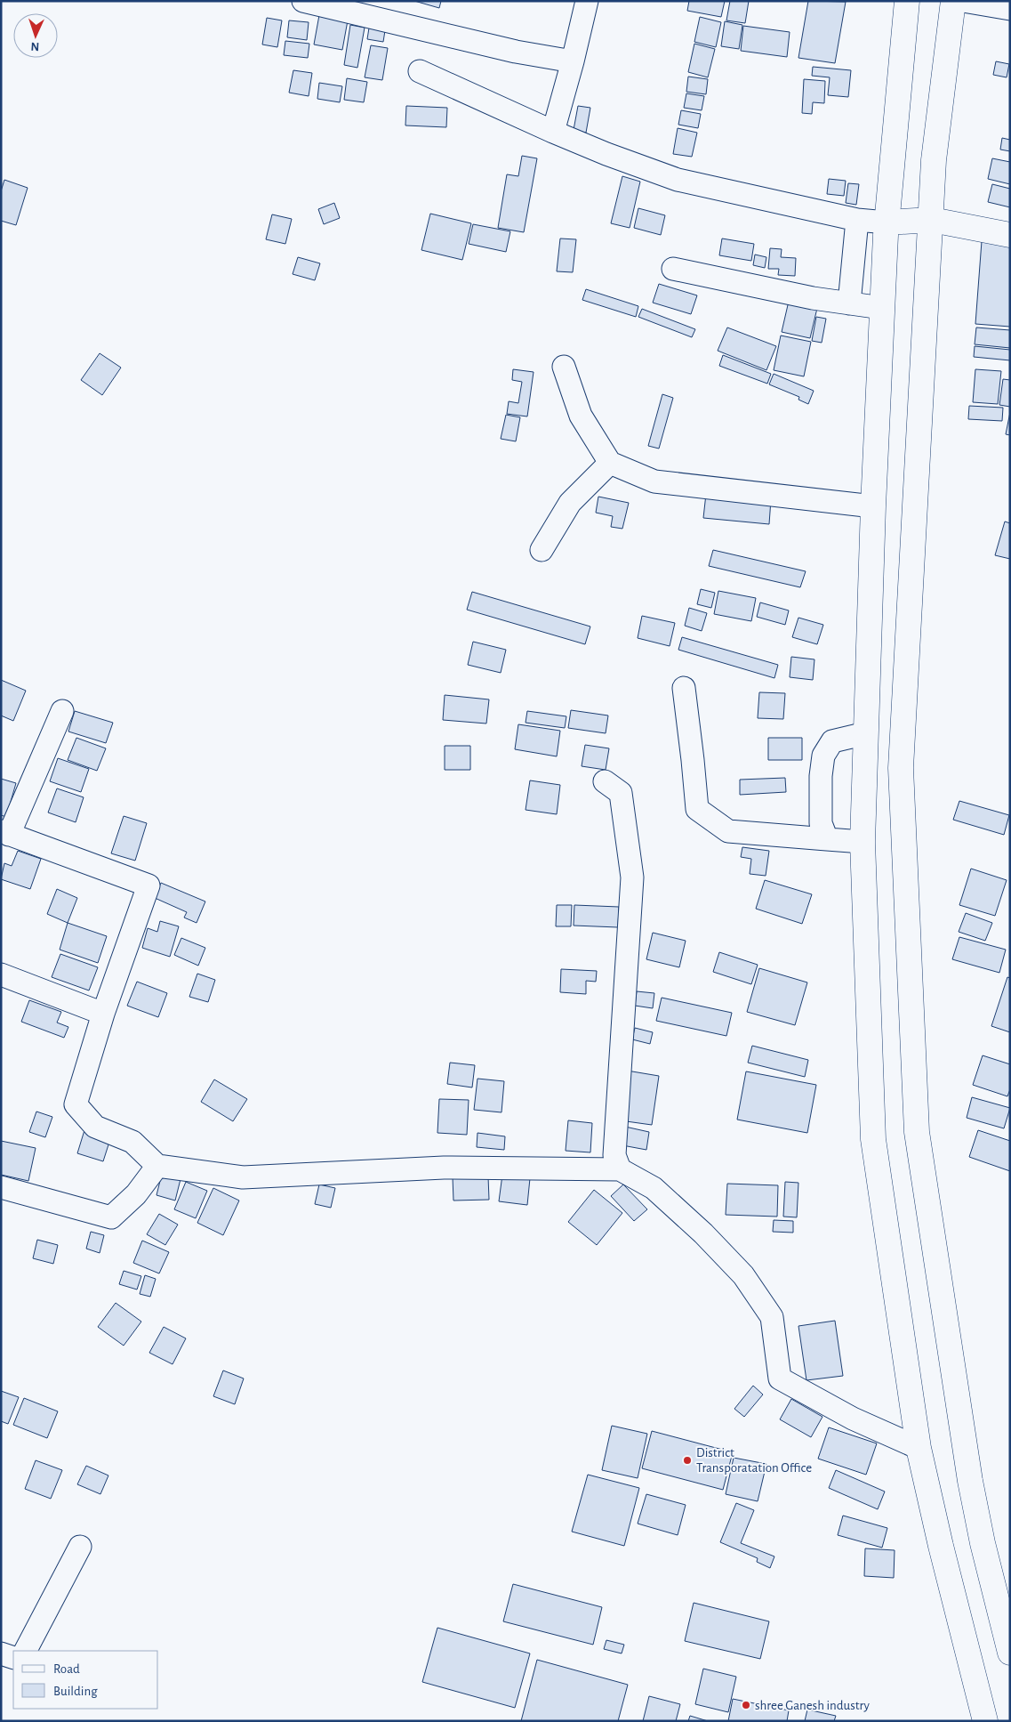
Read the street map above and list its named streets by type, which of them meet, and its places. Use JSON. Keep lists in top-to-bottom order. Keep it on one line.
{"places":["District Transporatation Office","shree Ganesh industry"],"legend":["Road","Building"],"north":"bottom"}
